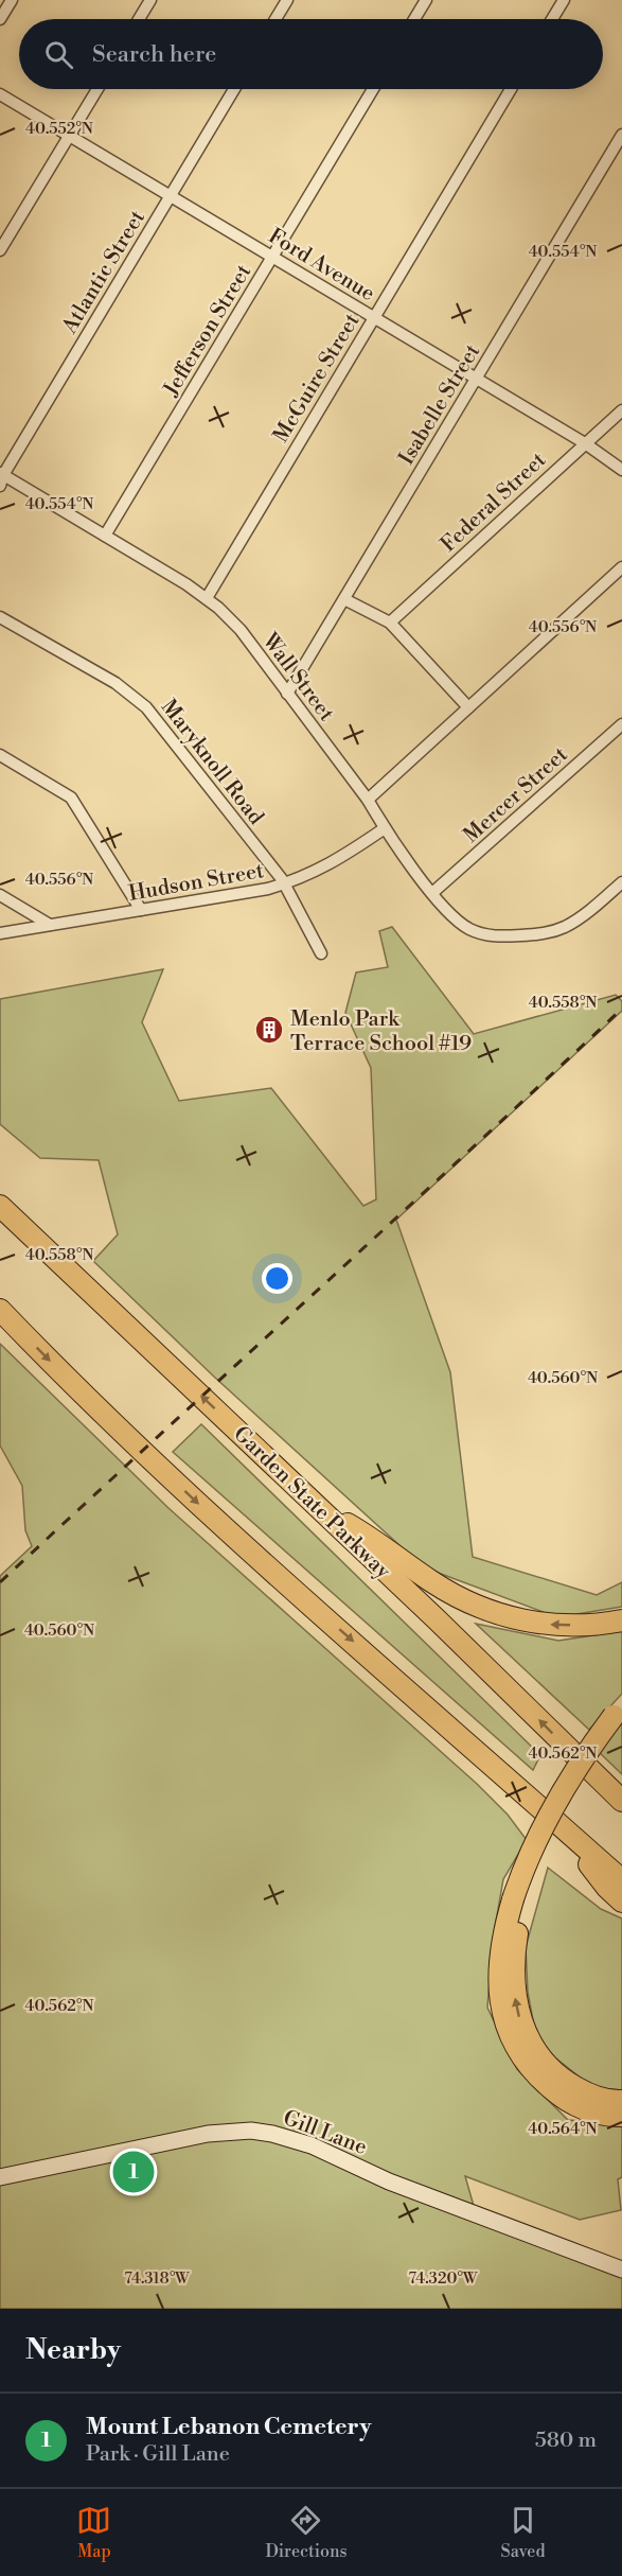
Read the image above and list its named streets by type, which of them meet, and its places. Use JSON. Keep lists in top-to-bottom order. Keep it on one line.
{"streets":{"highway":["Garden State Parkway"],"street":["Ford Avenue","Atlantic Street","Jefferson Street","McGuire Street","Isabelle Street","Federal Street","Wall Street","Maryknoll Road","Mercer Street","Hudson Street","Gill Lane"]},"crossings":[["Ford Avenue","Atlantic Street"],["Ford Avenue","Jefferson Street"],["Ford Avenue","McGuire Street"],["Ford Avenue","Isabelle Street"],["Ford Avenue","Federal Street"],["Atlantic Street","Wall Street"],["Jefferson Street","Wall Street"],["McGuire Street","Wall Street"],["Isabelle Street","Wall Street"],["Wall Street","Mercer Street"],["Wall Street","Hudson Street"],["Maryknoll Road","Hudson Street"]],"places":{"building":["Menlo Park Terrace School #19"]},"page":{"search":"Search here","pins":"1","heading":"Nearby","list":[{"mark":"1","name":"Mount Lebanon Cemetery","note":"Park · Gill Lane","value":"580 m"}],"nav":["Map","Directions","Saved"]},"coordinates":["40.552°N","40.554°N","40.556°N","40.558°N","40.560°N","40.562°N","40.564°N","74.318°W","74.320°W"]}
